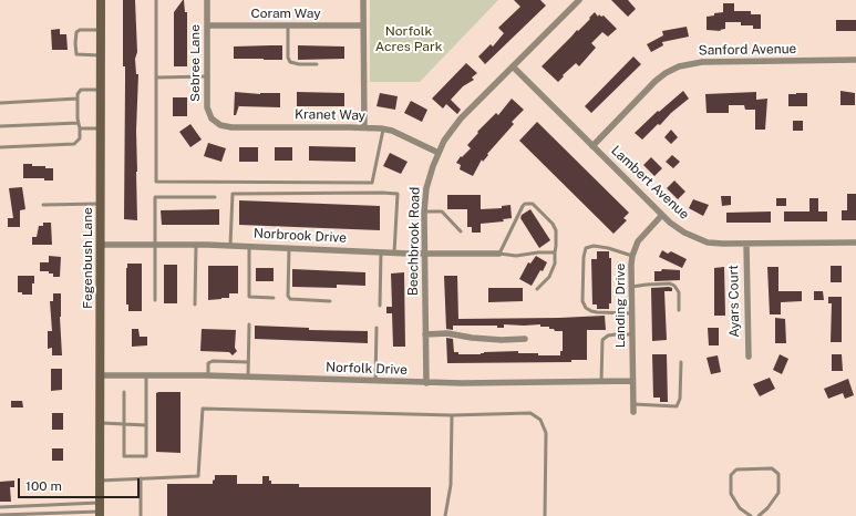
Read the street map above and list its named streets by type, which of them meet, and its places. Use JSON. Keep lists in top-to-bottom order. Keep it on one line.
{"streets":{"main road":["Fegenbush Lane"],"street":["Coram Way","Sanford Avenue","Sebree Lane","Kranet Way","Lambert Avenue","Norbrook Drive","Beechbrook Road","Ayars Court","Landing Drive","Norfolk Drive"]},"crossings":[["Coram Way","Sebree Lane"],["Sanford Avenue","Lambert Avenue"],["Sebree Lane","Kranet Way"],["Kranet Way","Beechbrook Road"],["Lambert Avenue","Beechbrook Road"],["Lambert Avenue","Ayars Court"],["Lambert Avenue","Landing Drive"],["Norbrook Drive","Beechbrook Road"],["Norbrook Drive","Fegenbush Lane"],["Beechbrook Road","Norfolk Drive"],["Fegenbush Lane","Norfolk Drive"],["Landing Drive","Norfolk Drive"]],"parks":["Norfolk Acres Park"],"scale_bar":"100 m"}
